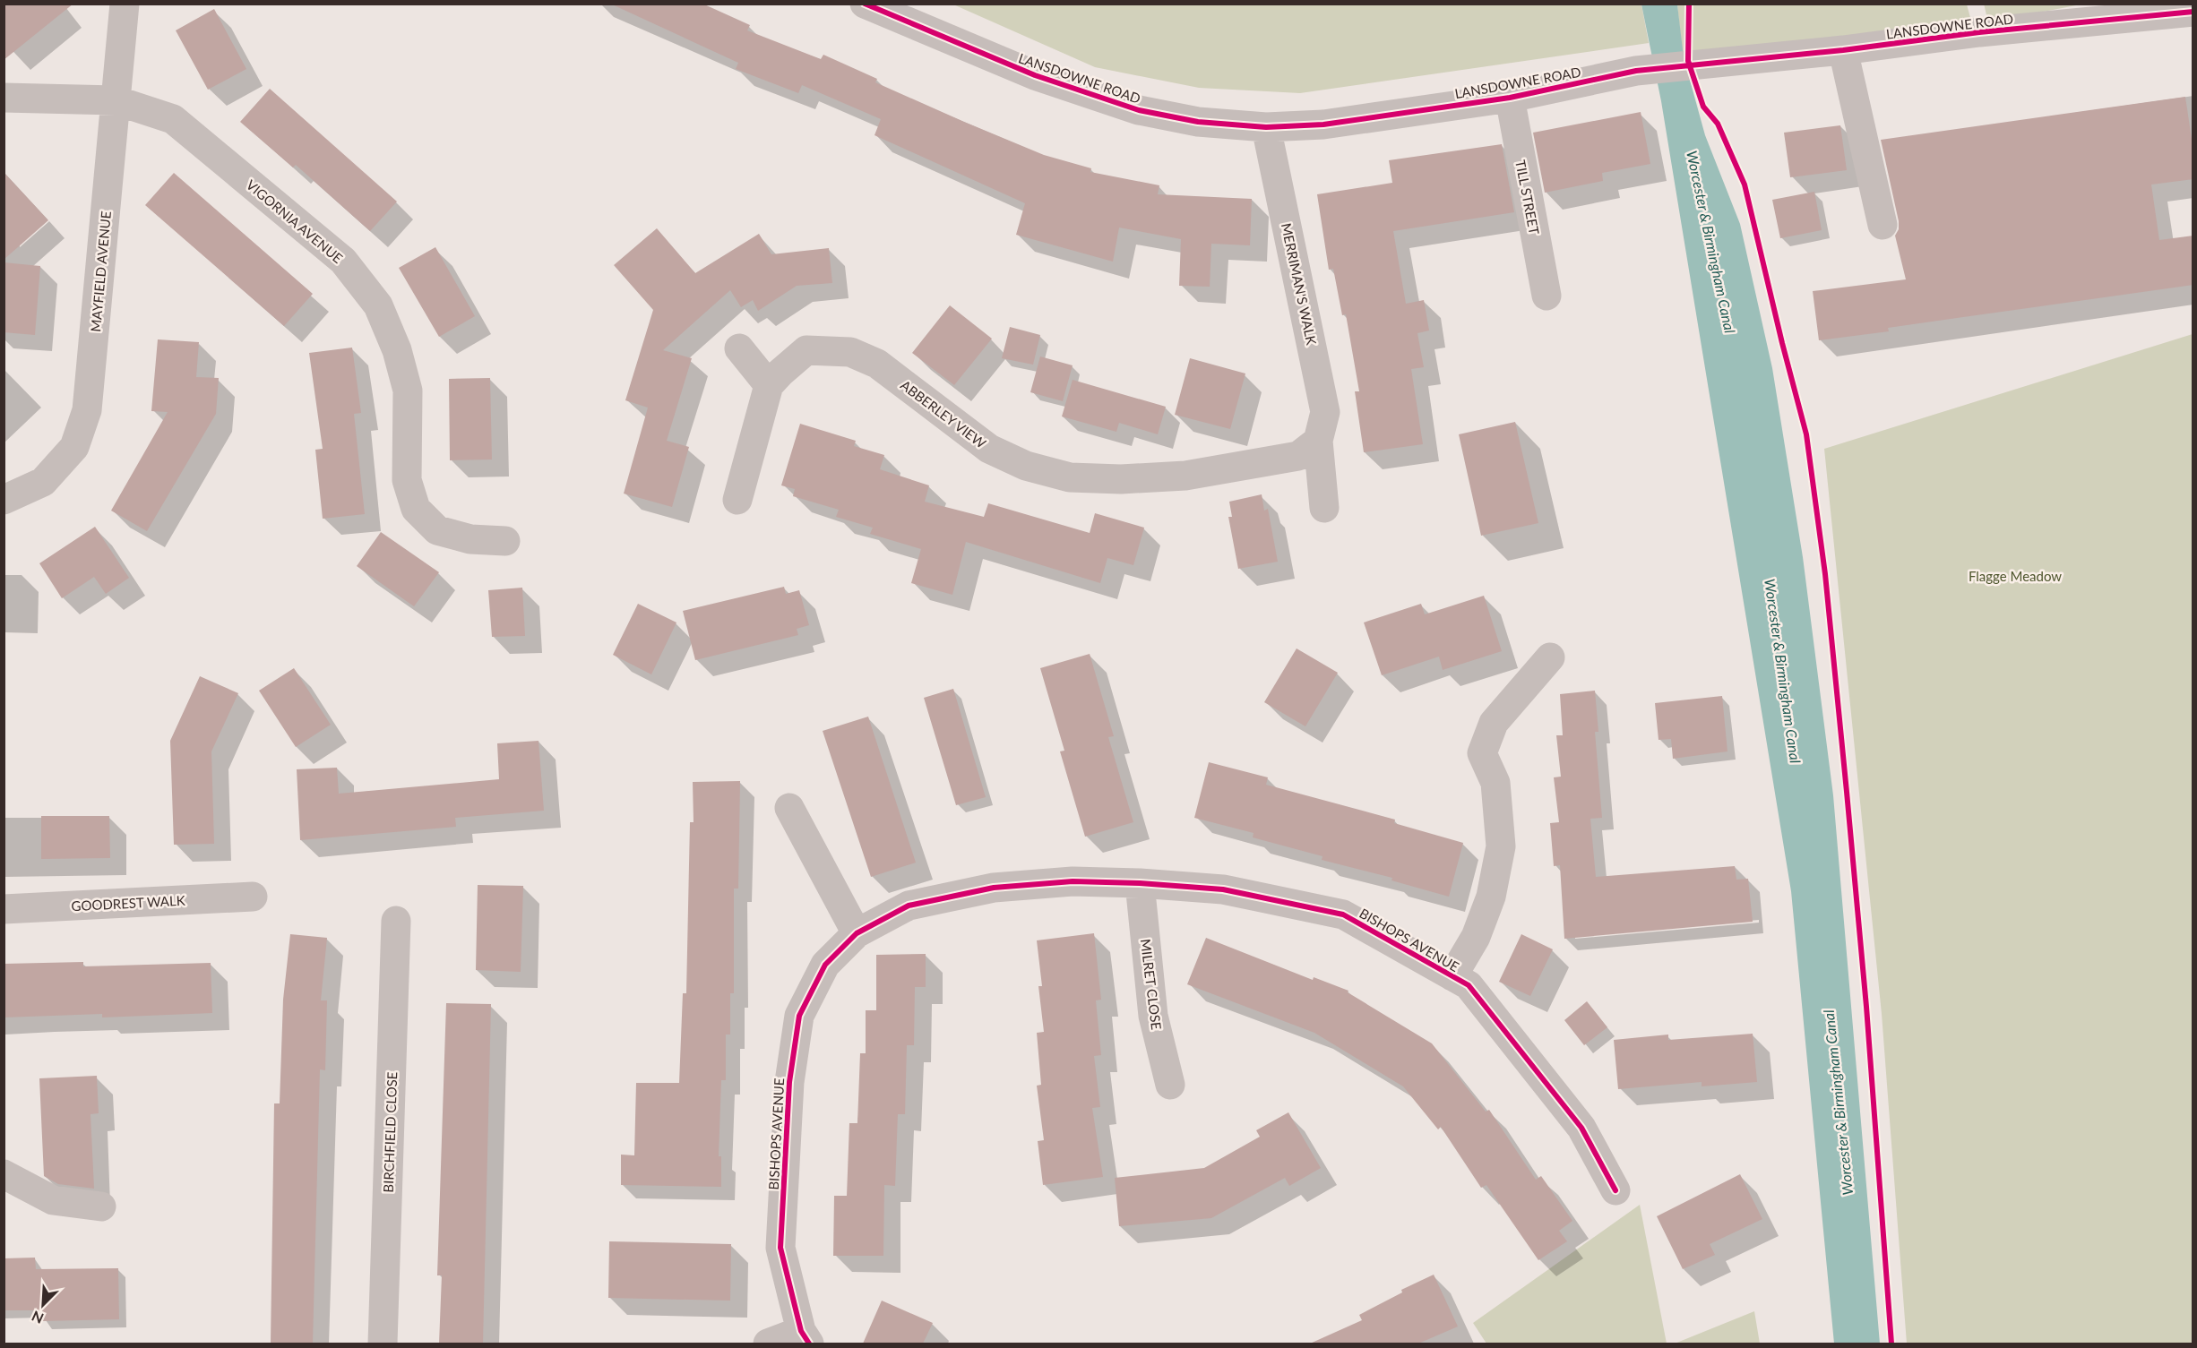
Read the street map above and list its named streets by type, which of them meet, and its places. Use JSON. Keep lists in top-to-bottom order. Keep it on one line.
{"streets":{"street":["LANSDOWNE ROAD","TILL STREET","VIGORNIA AVENUE","MAYFIELD AVENUE","MERRIMAN'S WALK","ABBERLEY VIEW","GOODREST WALK","BISHOPS AVENUE","MILRET CLOSE","BIRCHFIELD CLOSE"]},"crossings":[["LANSDOWNE ROAD","TILL STREET"],["LANSDOWNE ROAD","MERRIMAN'S WALK"],["VIGORNIA AVENUE","MAYFIELD AVENUE"],["MERRIMAN'S WALK","ABBERLEY VIEW"],["BISHOPS AVENUE","MILRET CLOSE"]],"water":["Worcester & Birmingham Canal"],"parks":["Flagge Meadow"],"north":"bottom left"}
